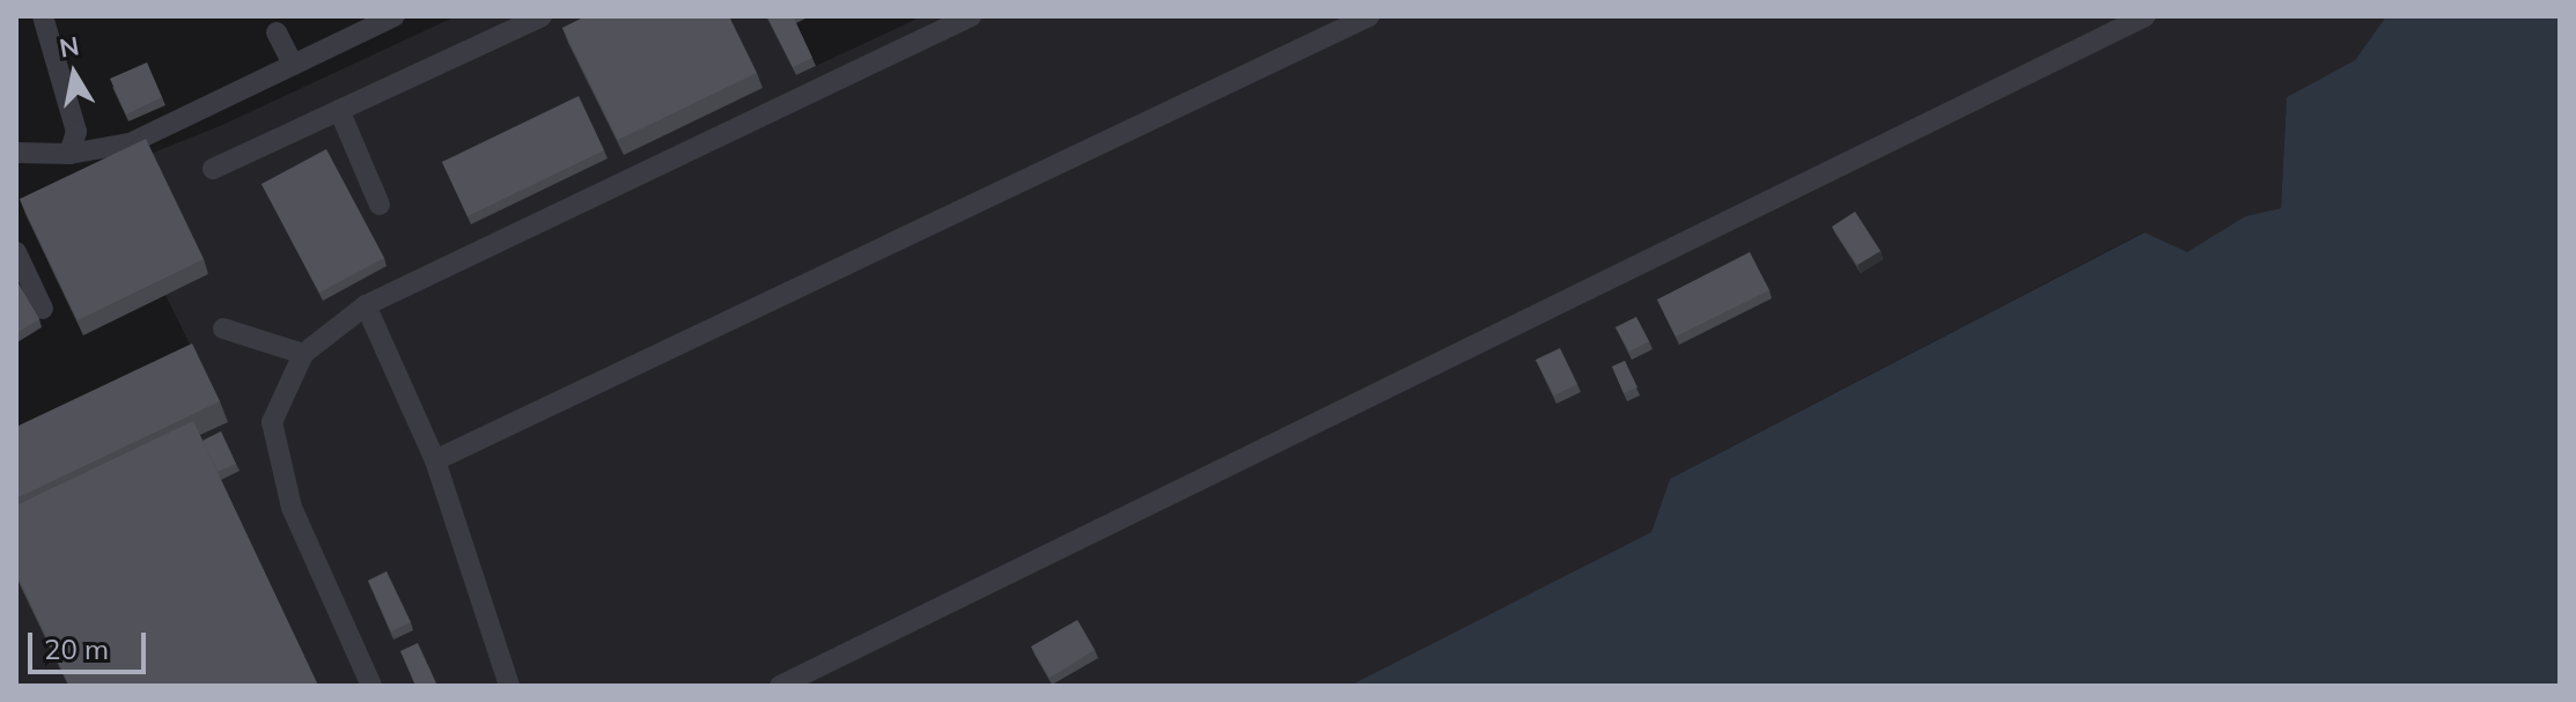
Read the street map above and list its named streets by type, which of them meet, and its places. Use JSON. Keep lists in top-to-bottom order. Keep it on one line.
{"scale_bar":"20 m","north":"top"}
